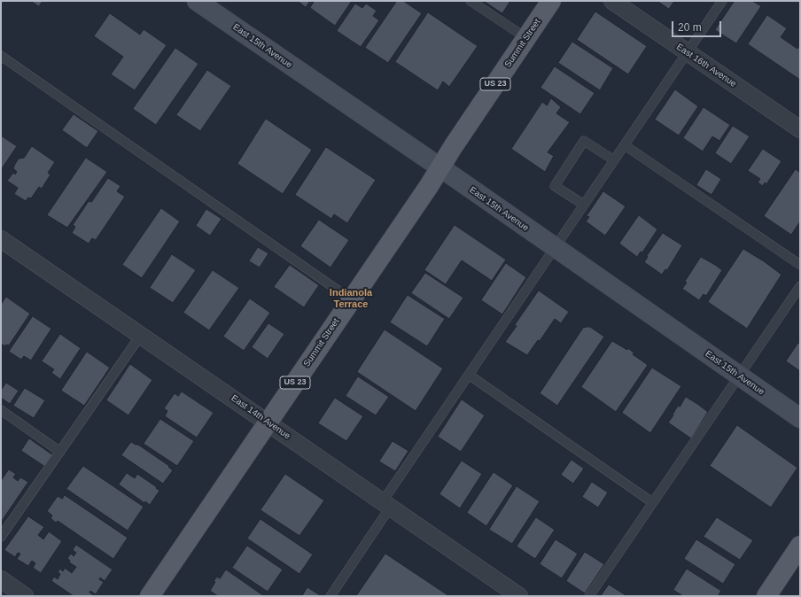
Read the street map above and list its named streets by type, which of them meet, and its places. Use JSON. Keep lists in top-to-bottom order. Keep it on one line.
{"streets":{"main road":["Summit Street","US 23"],"street":["East 15th Avenue","East 16th Avenue","East 14th Avenue"]},"crossings":[["Summit Street","East 15th Avenue"],["Summit Street","East 14th Avenue"]],"districts":["Indianola Terrace"],"scale_bar":"20 m"}
